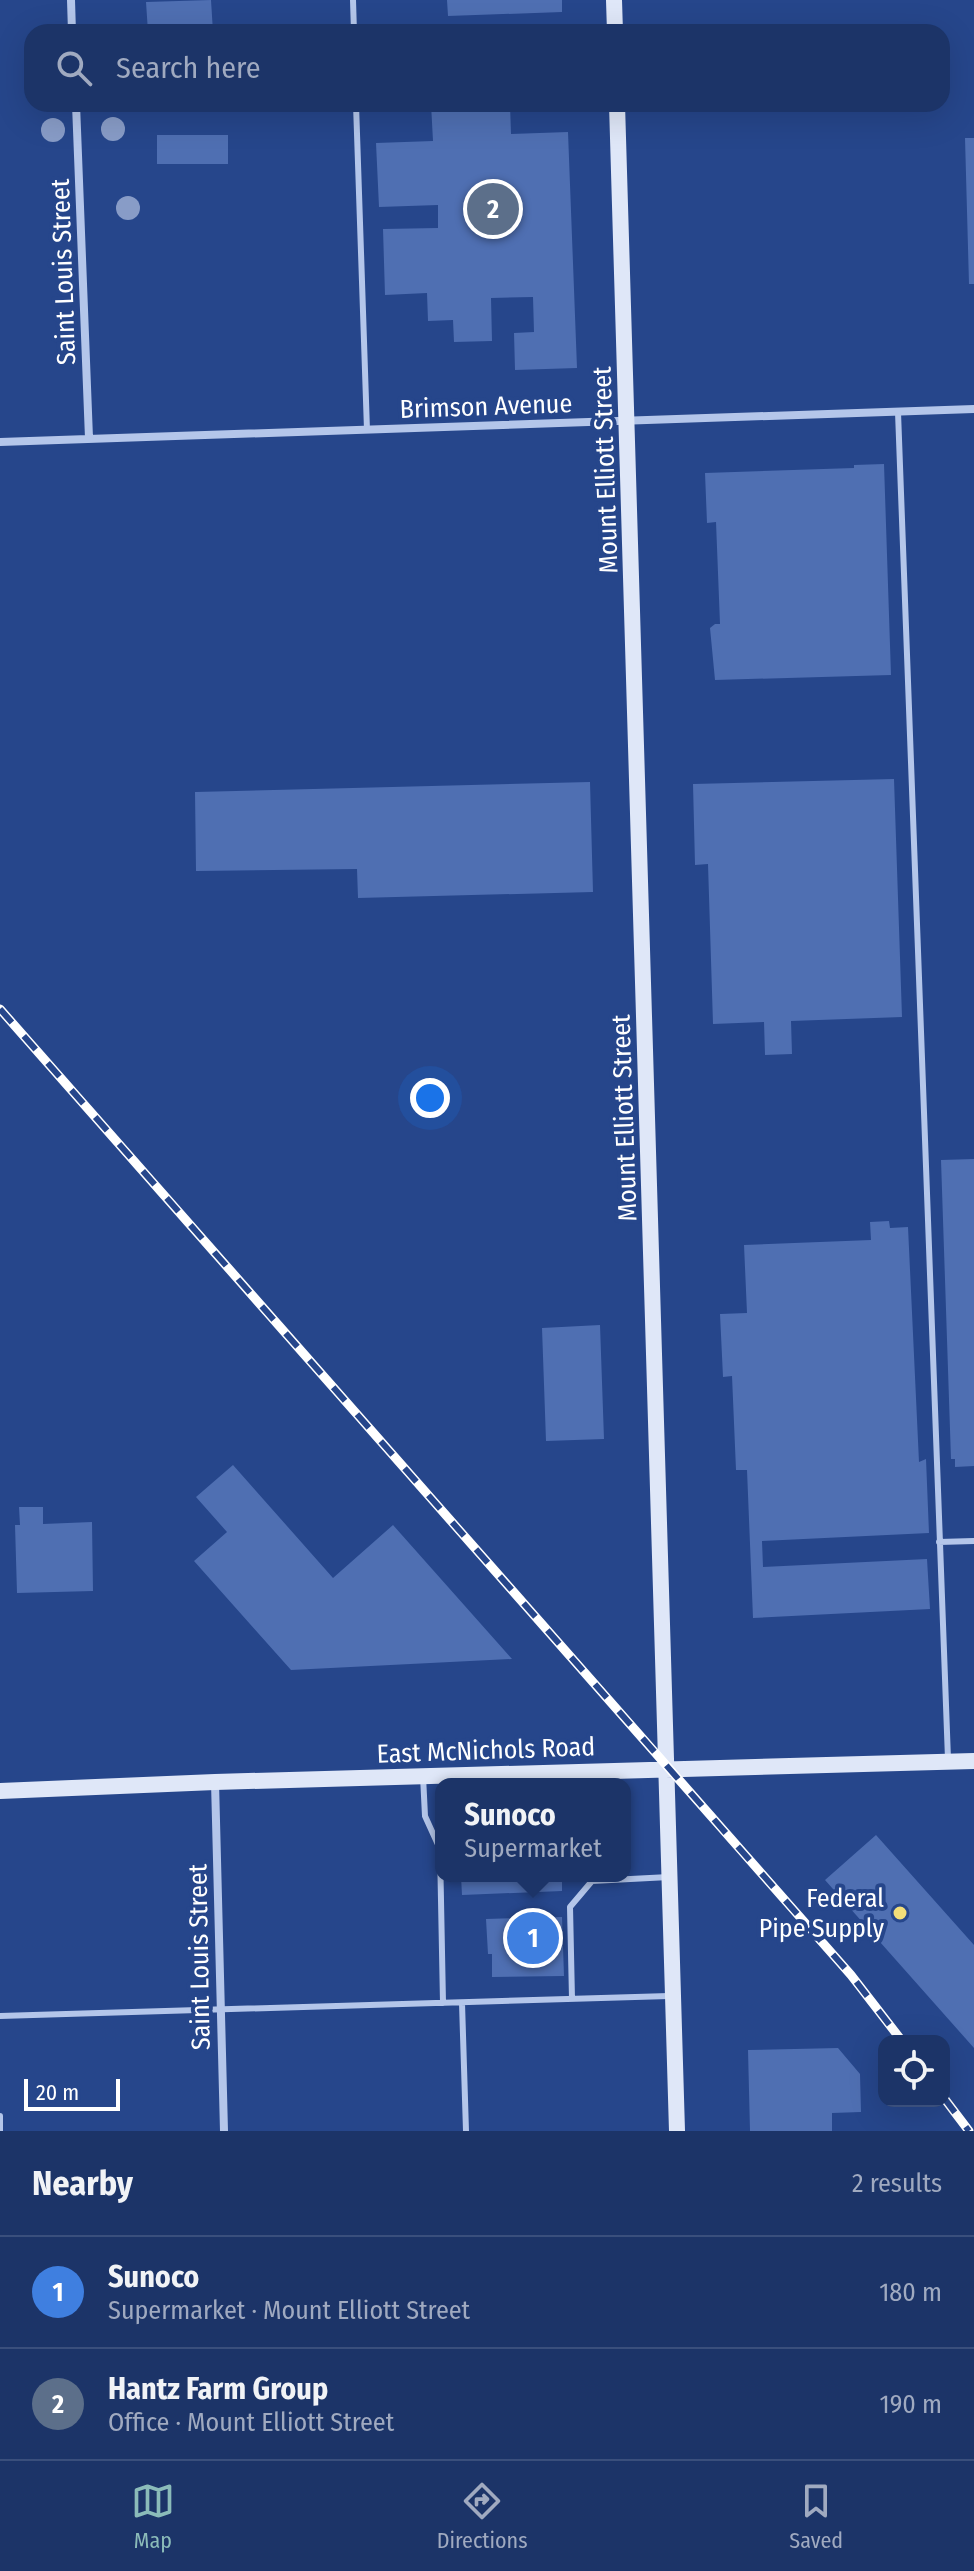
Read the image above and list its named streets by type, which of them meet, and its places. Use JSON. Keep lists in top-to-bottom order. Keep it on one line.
{"streets":{"street":["Saint Louis Street","Brimson Avenue","Mount Elliott Street","East McNichols Road"]},"crossings":[["Saint Louis Street","Brimson Avenue"],["Saint Louis Street","East McNichols Road"],["Brimson Avenue","Mount Elliott Street"],["Mount Elliott Street","East McNichols Road"]],"places":["Federal Pipe Supply"],"scale_bar":"20 m","page":{"search":"Search here","pins":["2","1"],"popup":["Sunoco","Supermarket"],"scale":"20 m","heading":["Nearby","2 results"],"list":[{"mark":"1","name":"Sunoco","note":"Supermarket · Mount Elliott Street","value":"180 m"},{"mark":"2","name":"Hantz Farm Group","note":"Office · Mount Elliott Street","value":"190 m"}],"nav":["Map","Directions","Saved"]}}
